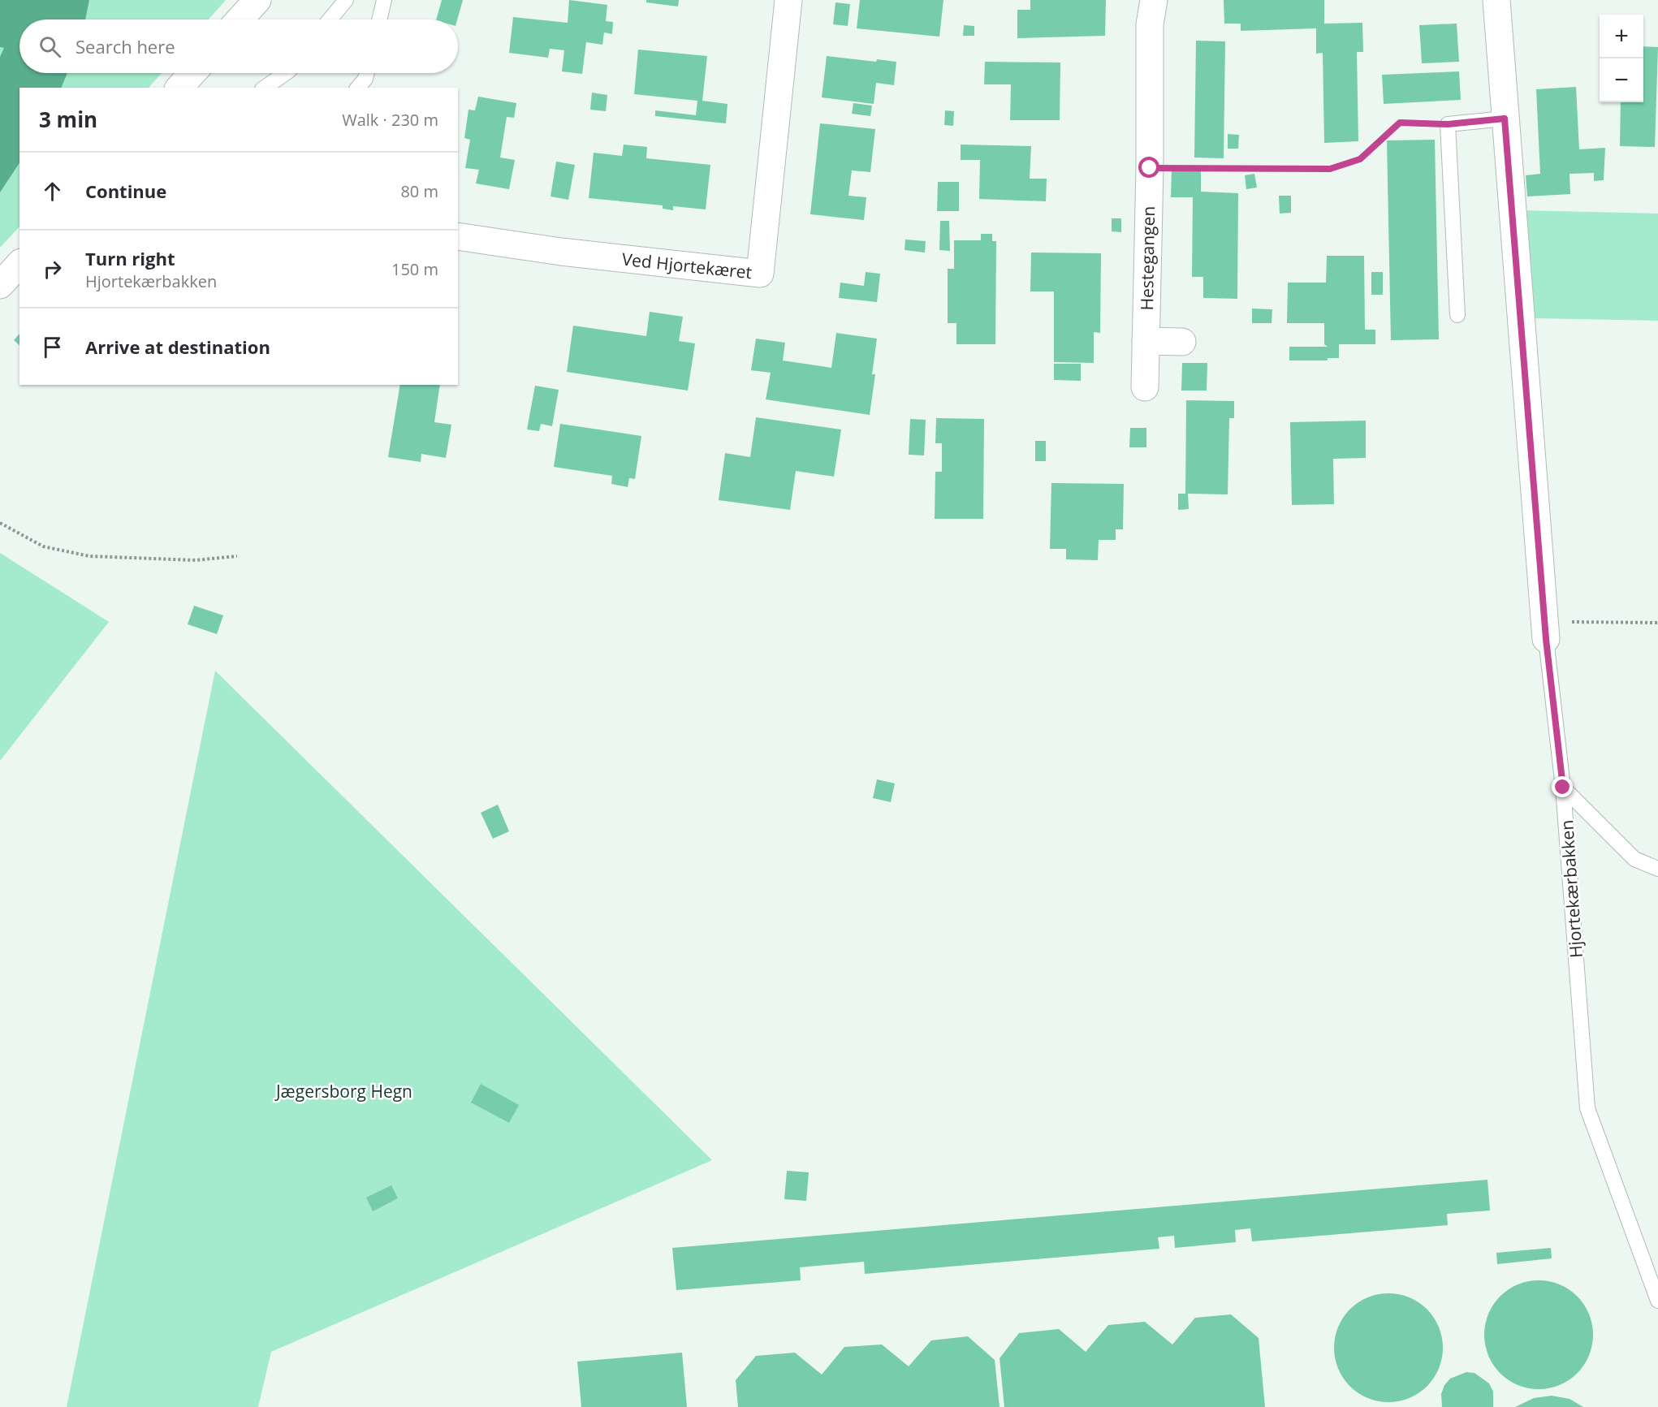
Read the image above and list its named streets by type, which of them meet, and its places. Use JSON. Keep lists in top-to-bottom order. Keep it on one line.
{"streets":{"street":["Hestegangen","Ved Hjortekæret","Hjortekærbakken"]},"parks":["Jægersborg Hegn"],"page":{"map_buttons":["+","−"],"search":"Search here","heading":["3 min","Walk · 230 m"],"list":[["Continue","80 m"],["Turn right","Hjortekærbakken","150 m"],"Arrive at destination"]}}
